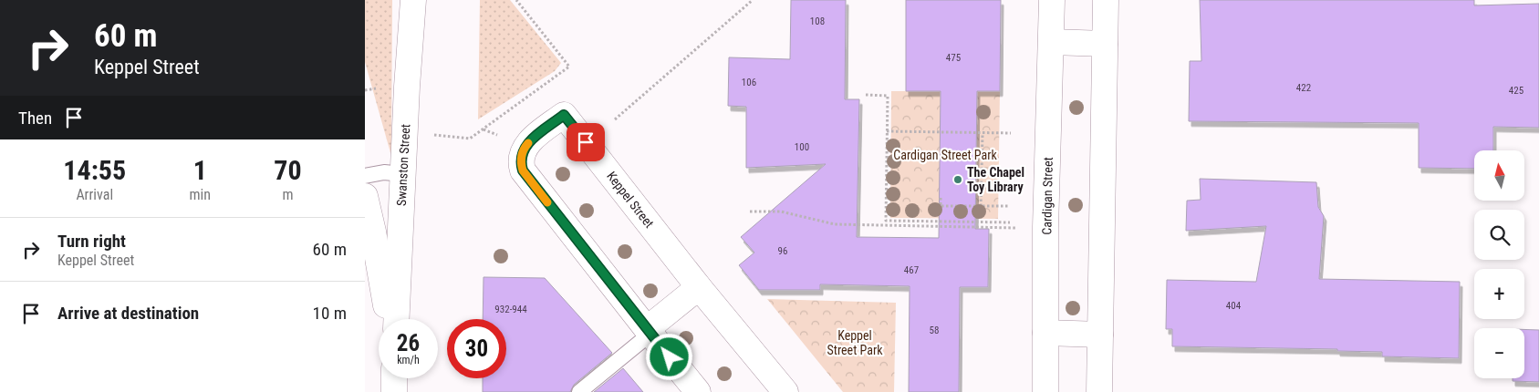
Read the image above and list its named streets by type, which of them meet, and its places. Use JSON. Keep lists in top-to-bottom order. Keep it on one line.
{"streets":{"street":["Swanston Street","Cardigan Street","Keppel Street"]},"parks":["Cardigan Street Park","Keppel Street Park"],"places":["The Chapel Toy Library"],"house_numbers":["108","475","106","422","425","100","96","467","404","932-944","58"],"north":"top","page":{"turn":["60 m","Keppel Street"],"then":"Then","eta":["14:55","Arrival","1","min","70","m"],"map_buttons":["+","−"],"list":[{"name":"Turn right","note":"Keppel Street","value":"60 m"},{"name":"Arrive at destination","value":"10 m"}],"speed":"26 km/h","limit":"30"}}
